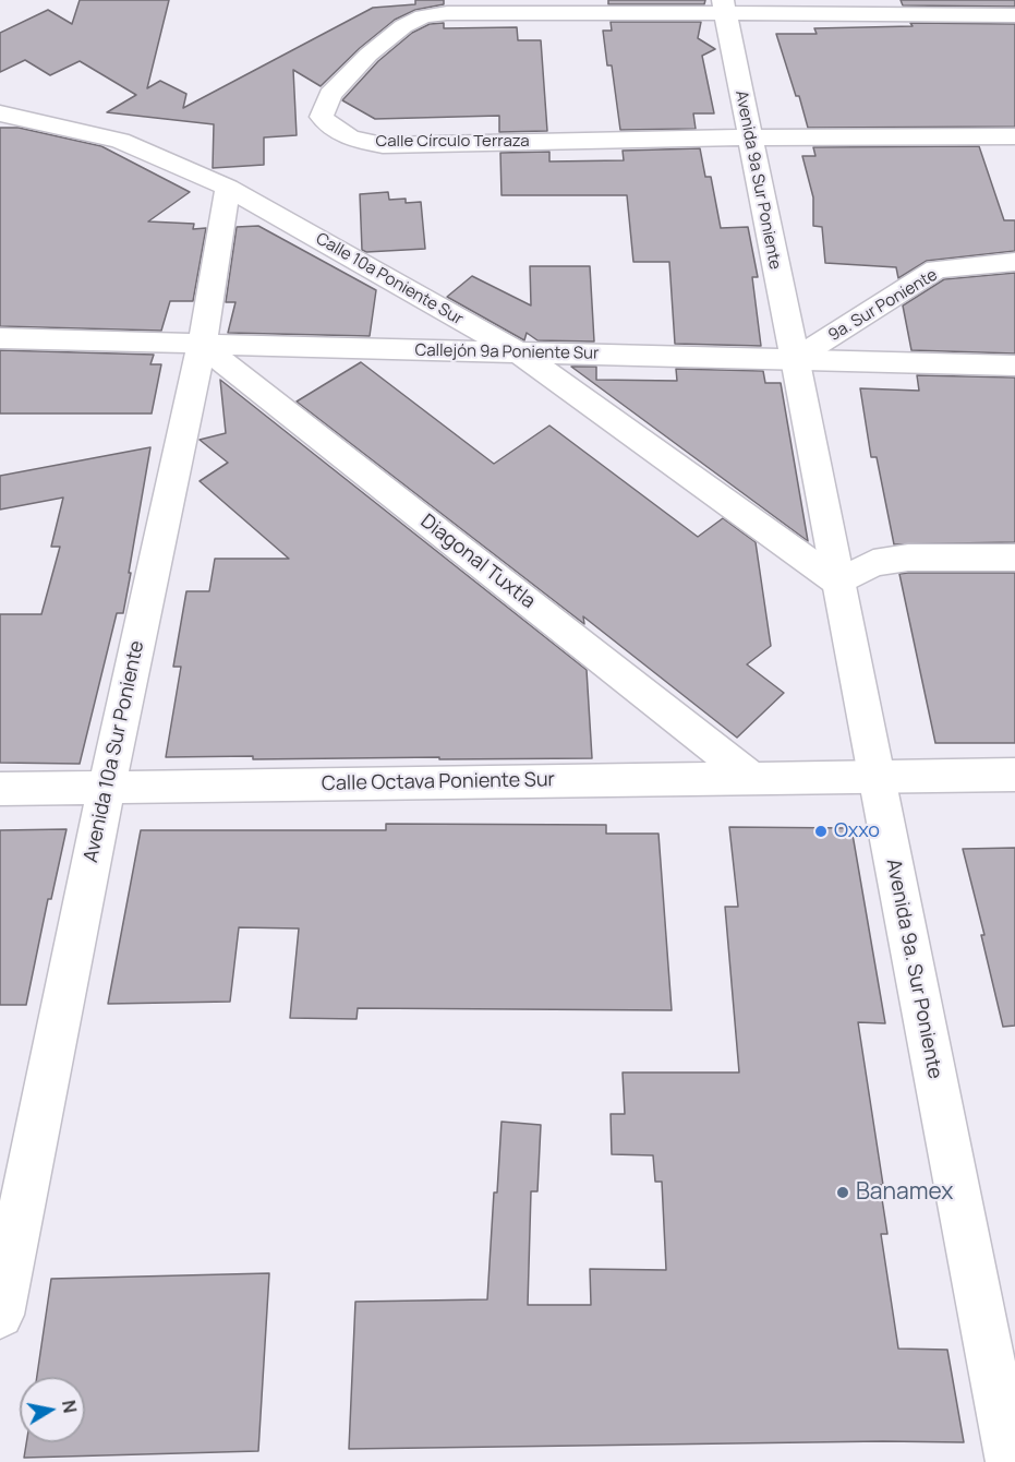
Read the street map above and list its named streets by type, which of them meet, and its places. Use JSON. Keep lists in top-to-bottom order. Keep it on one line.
{"streets":{"street":["Calle Círculo Terraza","Avenida 9a Sur Poniente","Calle 10a Poniente Sur","9a. Sur Poniente","Callejón 9a Poniente Sur","Diagonal Tuxtla","Avenida 10a Sur Poniente","Calle Octava Poniente Sur","Avenida 9a. Sur Poniente"]},"crossings":[["Calle Círculo Terraza","Avenida 9a Sur Poniente"],["Avenida 9a Sur Poniente","9a. Sur Poniente"],["Avenida 9a Sur Poniente","Callejón 9a Poniente Sur"],["Avenida 9a Sur Poniente","Avenida 9a. Sur Poniente"],["Calle 10a Poniente Sur","Callejón 9a Poniente Sur"],["Calle 10a Poniente Sur","Avenida 10a Sur Poniente"],["Calle 10a Poniente Sur","Avenida 9a. Sur Poniente"],["9a. Sur Poniente","Callejón 9a Poniente Sur"],["9a. Sur Poniente","Avenida 9a. Sur Poniente"],["Callejón 9a Poniente Sur","Diagonal Tuxtla"],["Callejón 9a Poniente Sur","Avenida 10a Sur Poniente"],["Callejón 9a Poniente Sur","Avenida 9a. Sur Poniente"],["Diagonal Tuxtla","Avenida 10a Sur Poniente"],["Diagonal Tuxtla","Calle Octava Poniente Sur"],["Avenida 10a Sur Poniente","Calle Octava Poniente Sur"],["Calle Octava Poniente Sur","Avenida 9a. Sur Poniente"]],"places":["Oxxo","Banamex"],"north":"right"}
